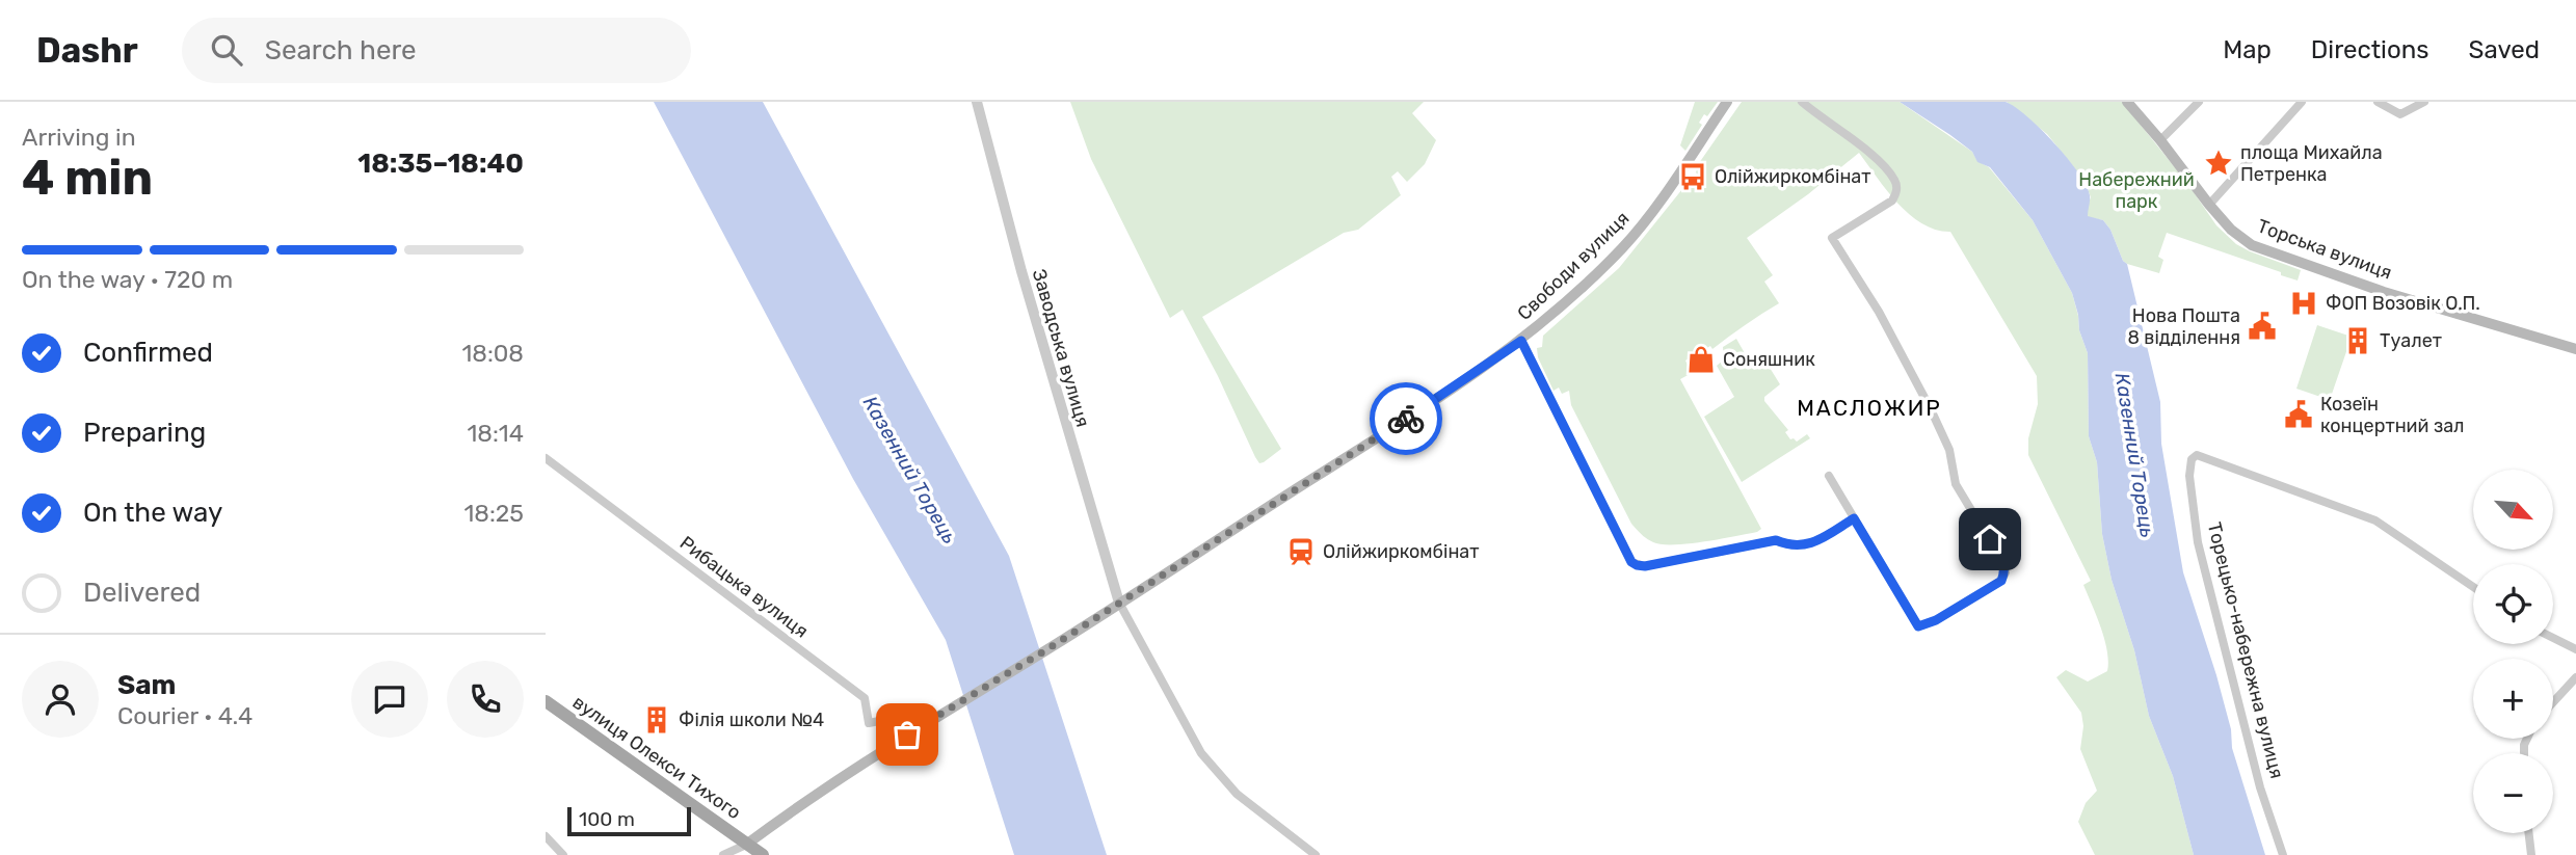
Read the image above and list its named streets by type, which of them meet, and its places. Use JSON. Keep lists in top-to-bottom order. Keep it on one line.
{"streets":{"main road":["Торська вулиця","Свободи вулиця","вулиця Олекси Тихого"],"street":["Заводська вулиця","Рибацька вулиця","Торецько-набережна вулиця"]},"crossings":[["Свободи вулиця","Заводська вулиця"],["Свободи вулиця","Рибацька вулиця"],["Свободи вулиця","вулиця Олекси Тихого"]],"districts":["МАСЛОЖИР"],"water":["Казенний Торець"],"parks":["Набережний парк"],"places":{"place":["площа Михайла Петренка"],"bus stop":["Олійжиркомбінат"],"hospital":["ФОП Возовік О.П."],"public building":["Нова Пошта 8 відділення","Козеїн концертний зал"],"building":["Туалет","Філія школи №4"],"shop":["Соняшник"],"station":["Олійжиркомбiнат"]},"scale_bar":"100 m","north":"bottom right","page":{"header":"Dashr","search":"Search here","nav":["Map","Directions","Saved"],"heading":["4 min","Arriving in","18:35–18:40"],"panel":["Sam","Courier · 4.4"],"bar":"On the way · 720 m","list":[["Confirmed","18:08"],["Preparing","18:14"],["On the way","18:25"],"Delivered"],"map_buttons":["+","−"],"scale":"100 m"}}
